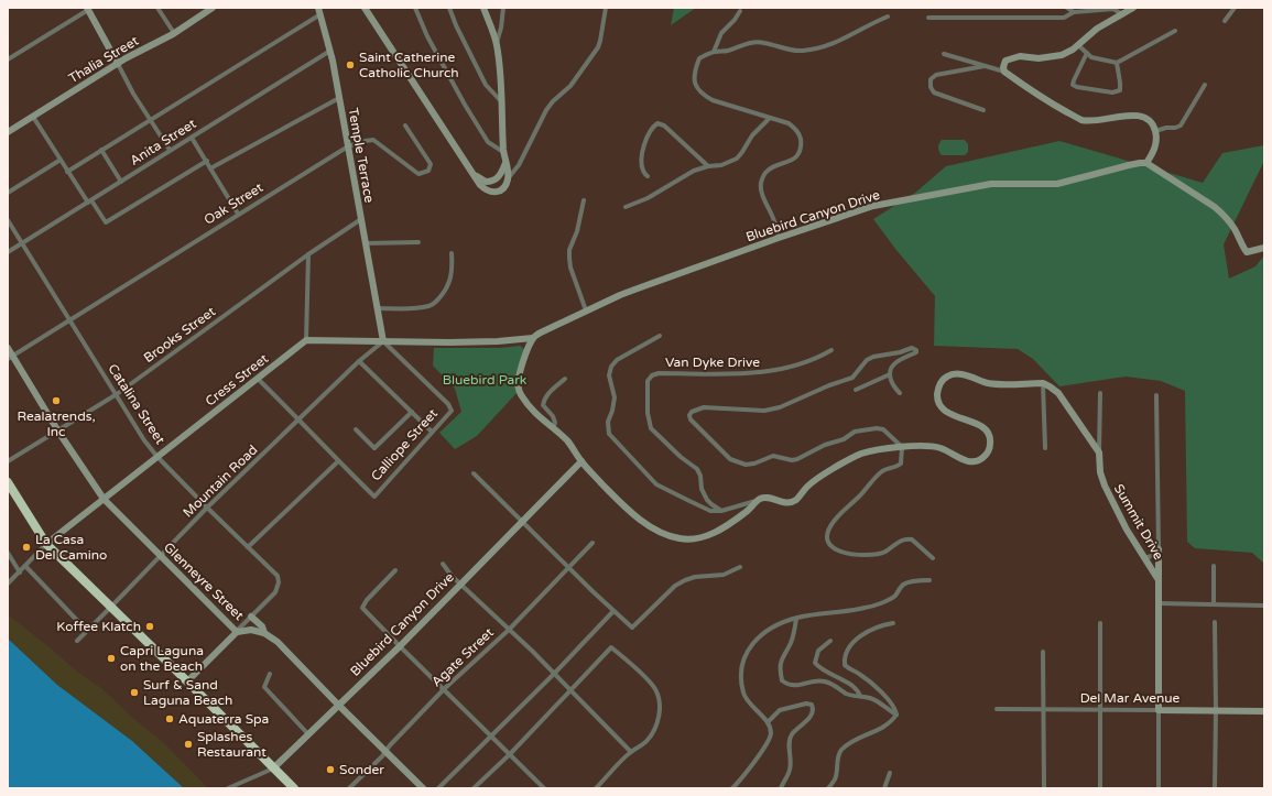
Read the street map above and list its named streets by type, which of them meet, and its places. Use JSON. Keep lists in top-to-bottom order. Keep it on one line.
{"streets":{"street":["Thalia Street","Anita Street","Temple Terrace","Oak Street","Bluebird Canyon Drive","Brooks Street","Van Dyke Drive","Cress Street","Catalina Street","Calliope Street","Mountain Road","Summit Drive","Glenneyre Street","Agate Street","Del Mar Avenue"]},"crossings":[["Anita Street","Temple Terrace"],["Anita Street","Catalina Street"],["Temple Terrace","Oak Street"],["Temple Terrace","Brooks Street"],["Temple Terrace","Calliope Street"],["Temple Terrace","Mountain Road"],["Oak Street","Catalina Street"],["Oak Street","Glenneyre Street"],["Bluebird Canyon Drive","Glenneyre Street"],["Brooks Street","Catalina Street"],["Brooks Street","Glenneyre Street"],["Cress Street","Catalina Street"],["Cress Street","Glenneyre Street"],["Catalina Street","Mountain Road"],["Calliope Street","Mountain Road"],["Mountain Road","Glenneyre Street"],["Glenneyre Street","Agate Street"]],"parks":["Bluebird Park"],"places":["Saint Catherine Catholic Church","Realatrends, Inc","La Casa Del Camino","Koffee Klatch","Capri Laguna on the Beach","Surf & Sand Laguna Beach","Aquaterra Spa","Splashes Restaurant","Sonder"]}
